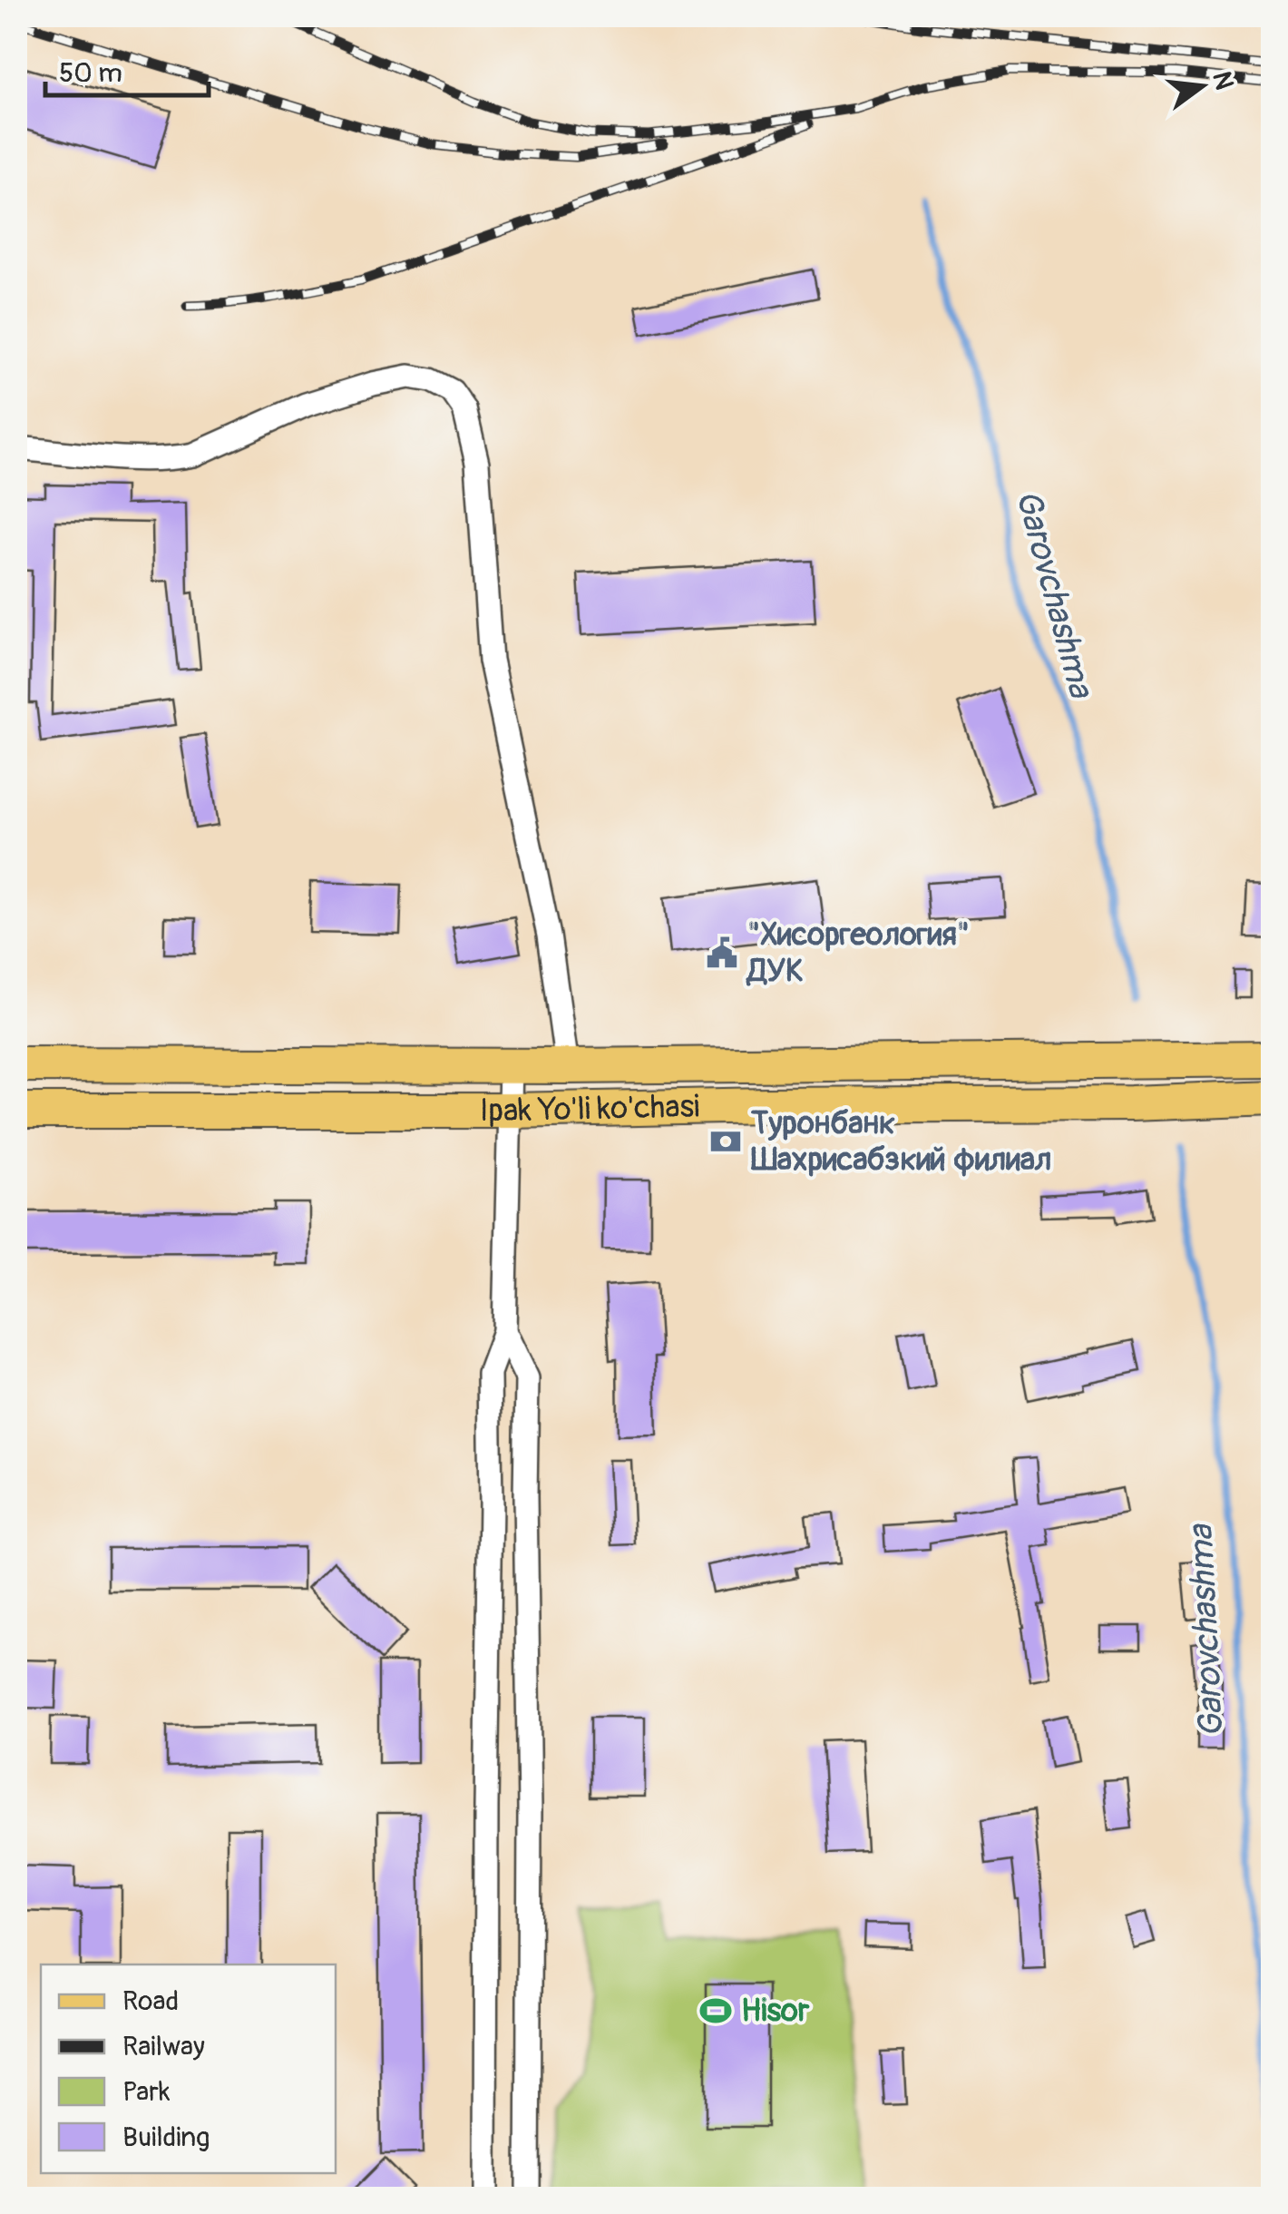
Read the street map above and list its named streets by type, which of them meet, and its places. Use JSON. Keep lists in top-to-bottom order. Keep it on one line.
{"streets":{"main road":["Ipak Yo'li ko'chasi"]},"water":["Garovchashma"],"places":{"public building":["\"Хисоргеология\" ДУК"],"bank":["Туронбанк Шахрисабзкий филиал"],"sports":["Hisor"]},"legend":["Road","Railway","Park","Building"],"scale_bar":"50 m","north":"right"}
